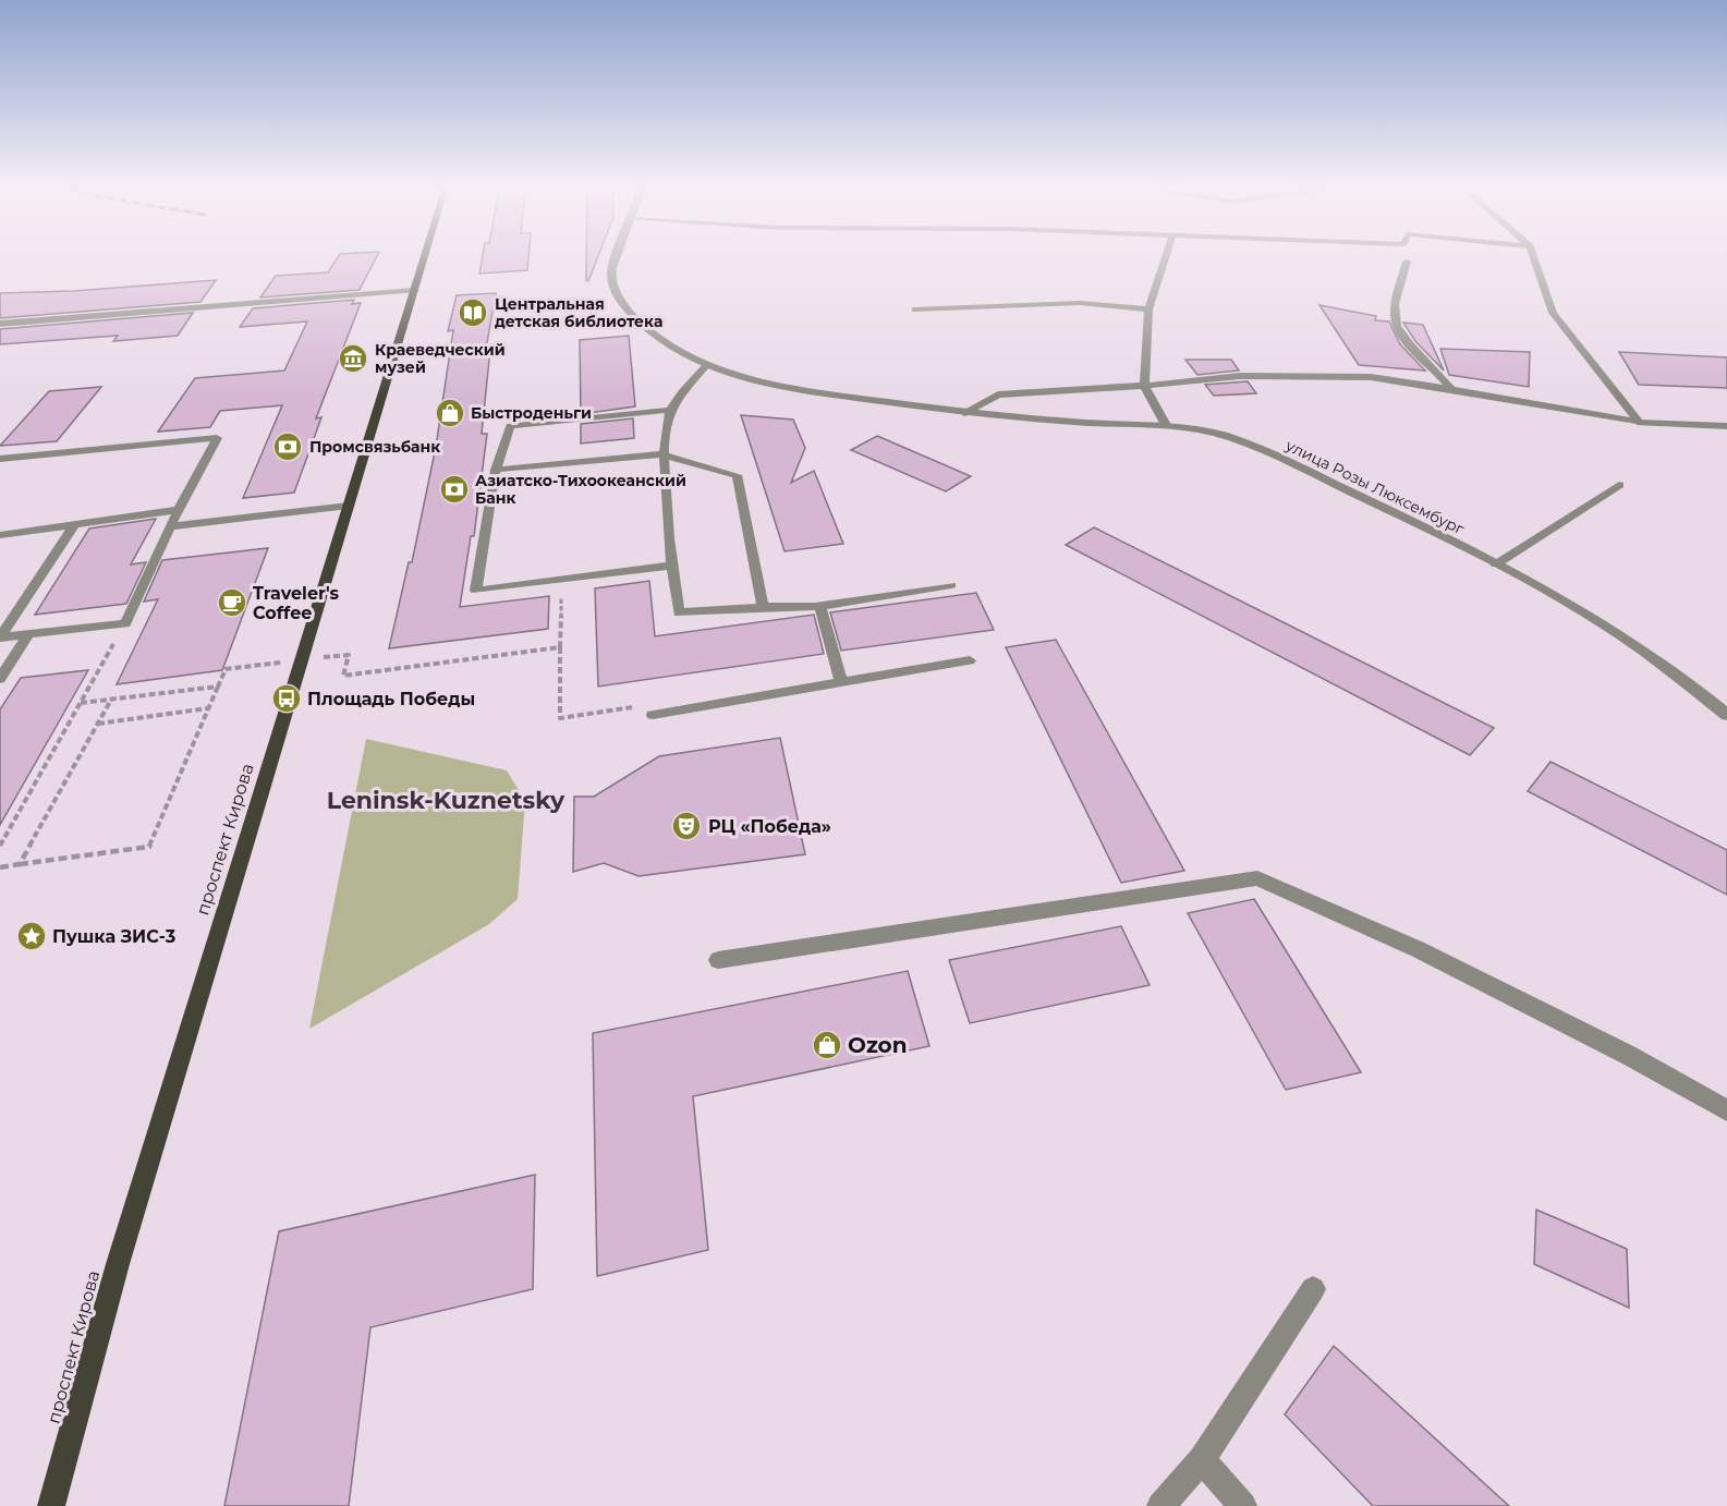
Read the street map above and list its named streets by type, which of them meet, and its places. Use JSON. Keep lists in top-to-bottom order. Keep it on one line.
{"streets":{"main road":["проспект Кирова"],"street":["улица Розы Люксембург"]},"districts":["Leninsk-Kuznetsky"],"places":{"library":["Центральная детская библиотека"],"museum":["Краеведческий музей"],"shop":["Быстроденьги","Ozon"],"bank":["Промсвязьбанк","Азиатско-Тихоокеанский Банк"],"cafe":["Traveler's Coffee"],"bus stop":["Площадь Победы"],"theatre":["РЦ «Победа»"],"place":["Пушка ЗИС-3"]}}
